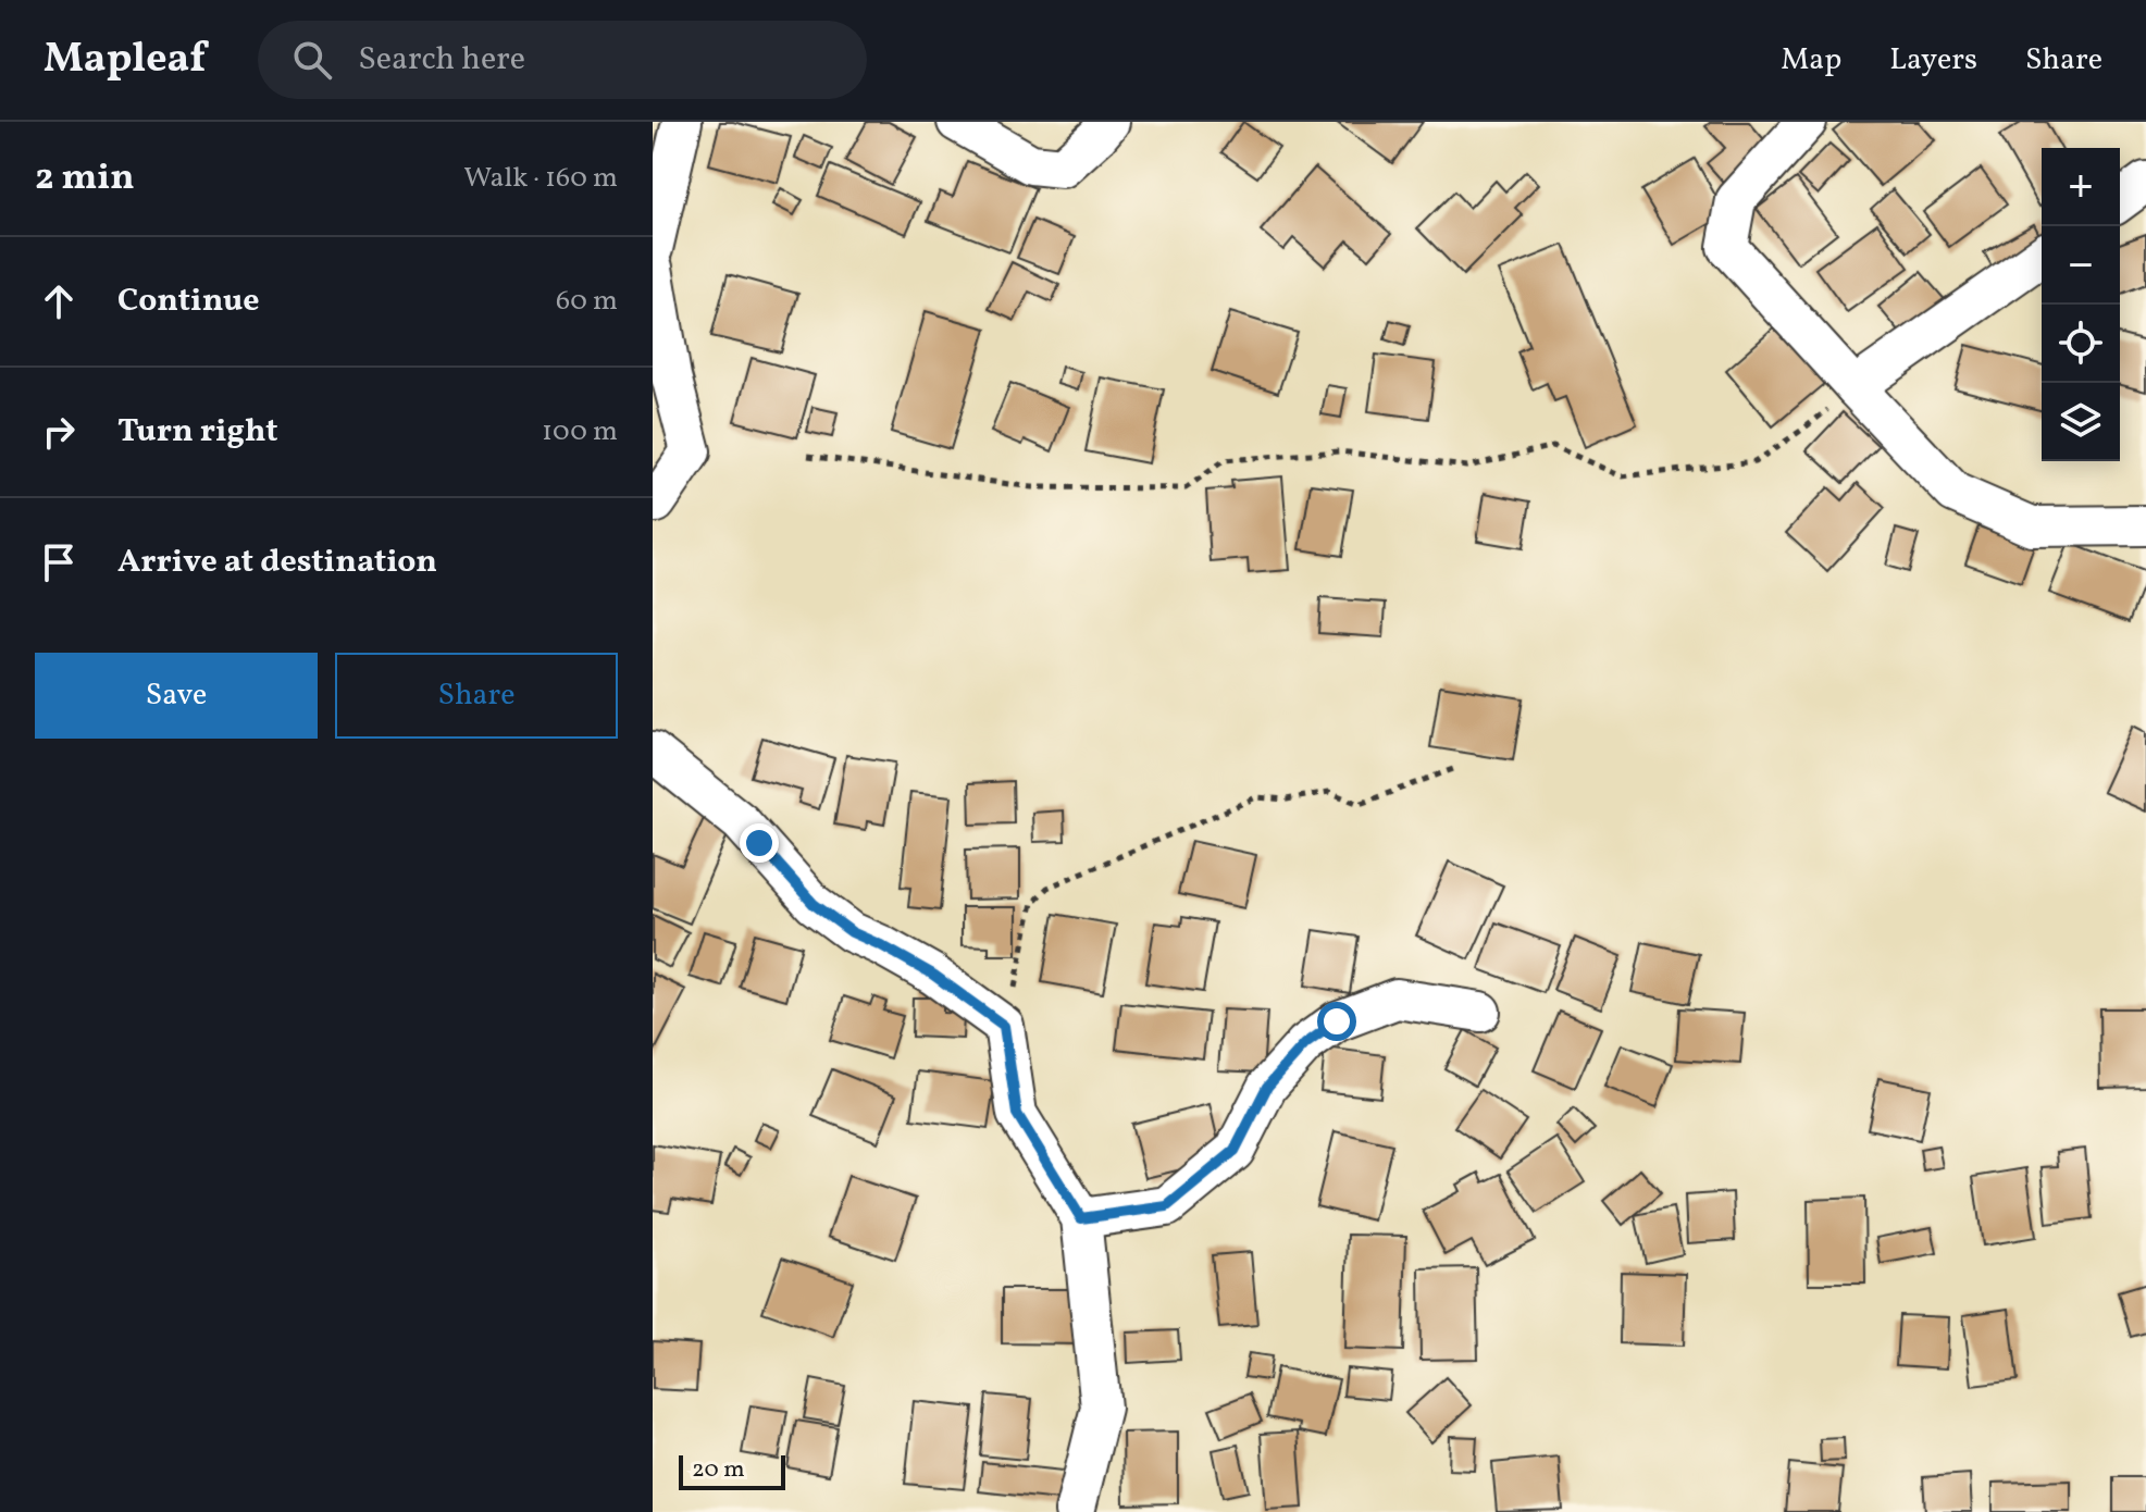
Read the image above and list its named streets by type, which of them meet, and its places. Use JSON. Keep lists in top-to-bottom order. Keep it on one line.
{"scale_bar":"20 m","page":{"header":"Mapleaf","search":"Search here","nav":["Map","Layers","Share"],"heading":["2 min","Walk · 160 m"],"map_buttons":["+","−"],"list":[["Continue","60 m"],["Turn right","100 m"],"Arrive at destination"],"buttons":["Save","Share"],"scale":"20 m"}}
